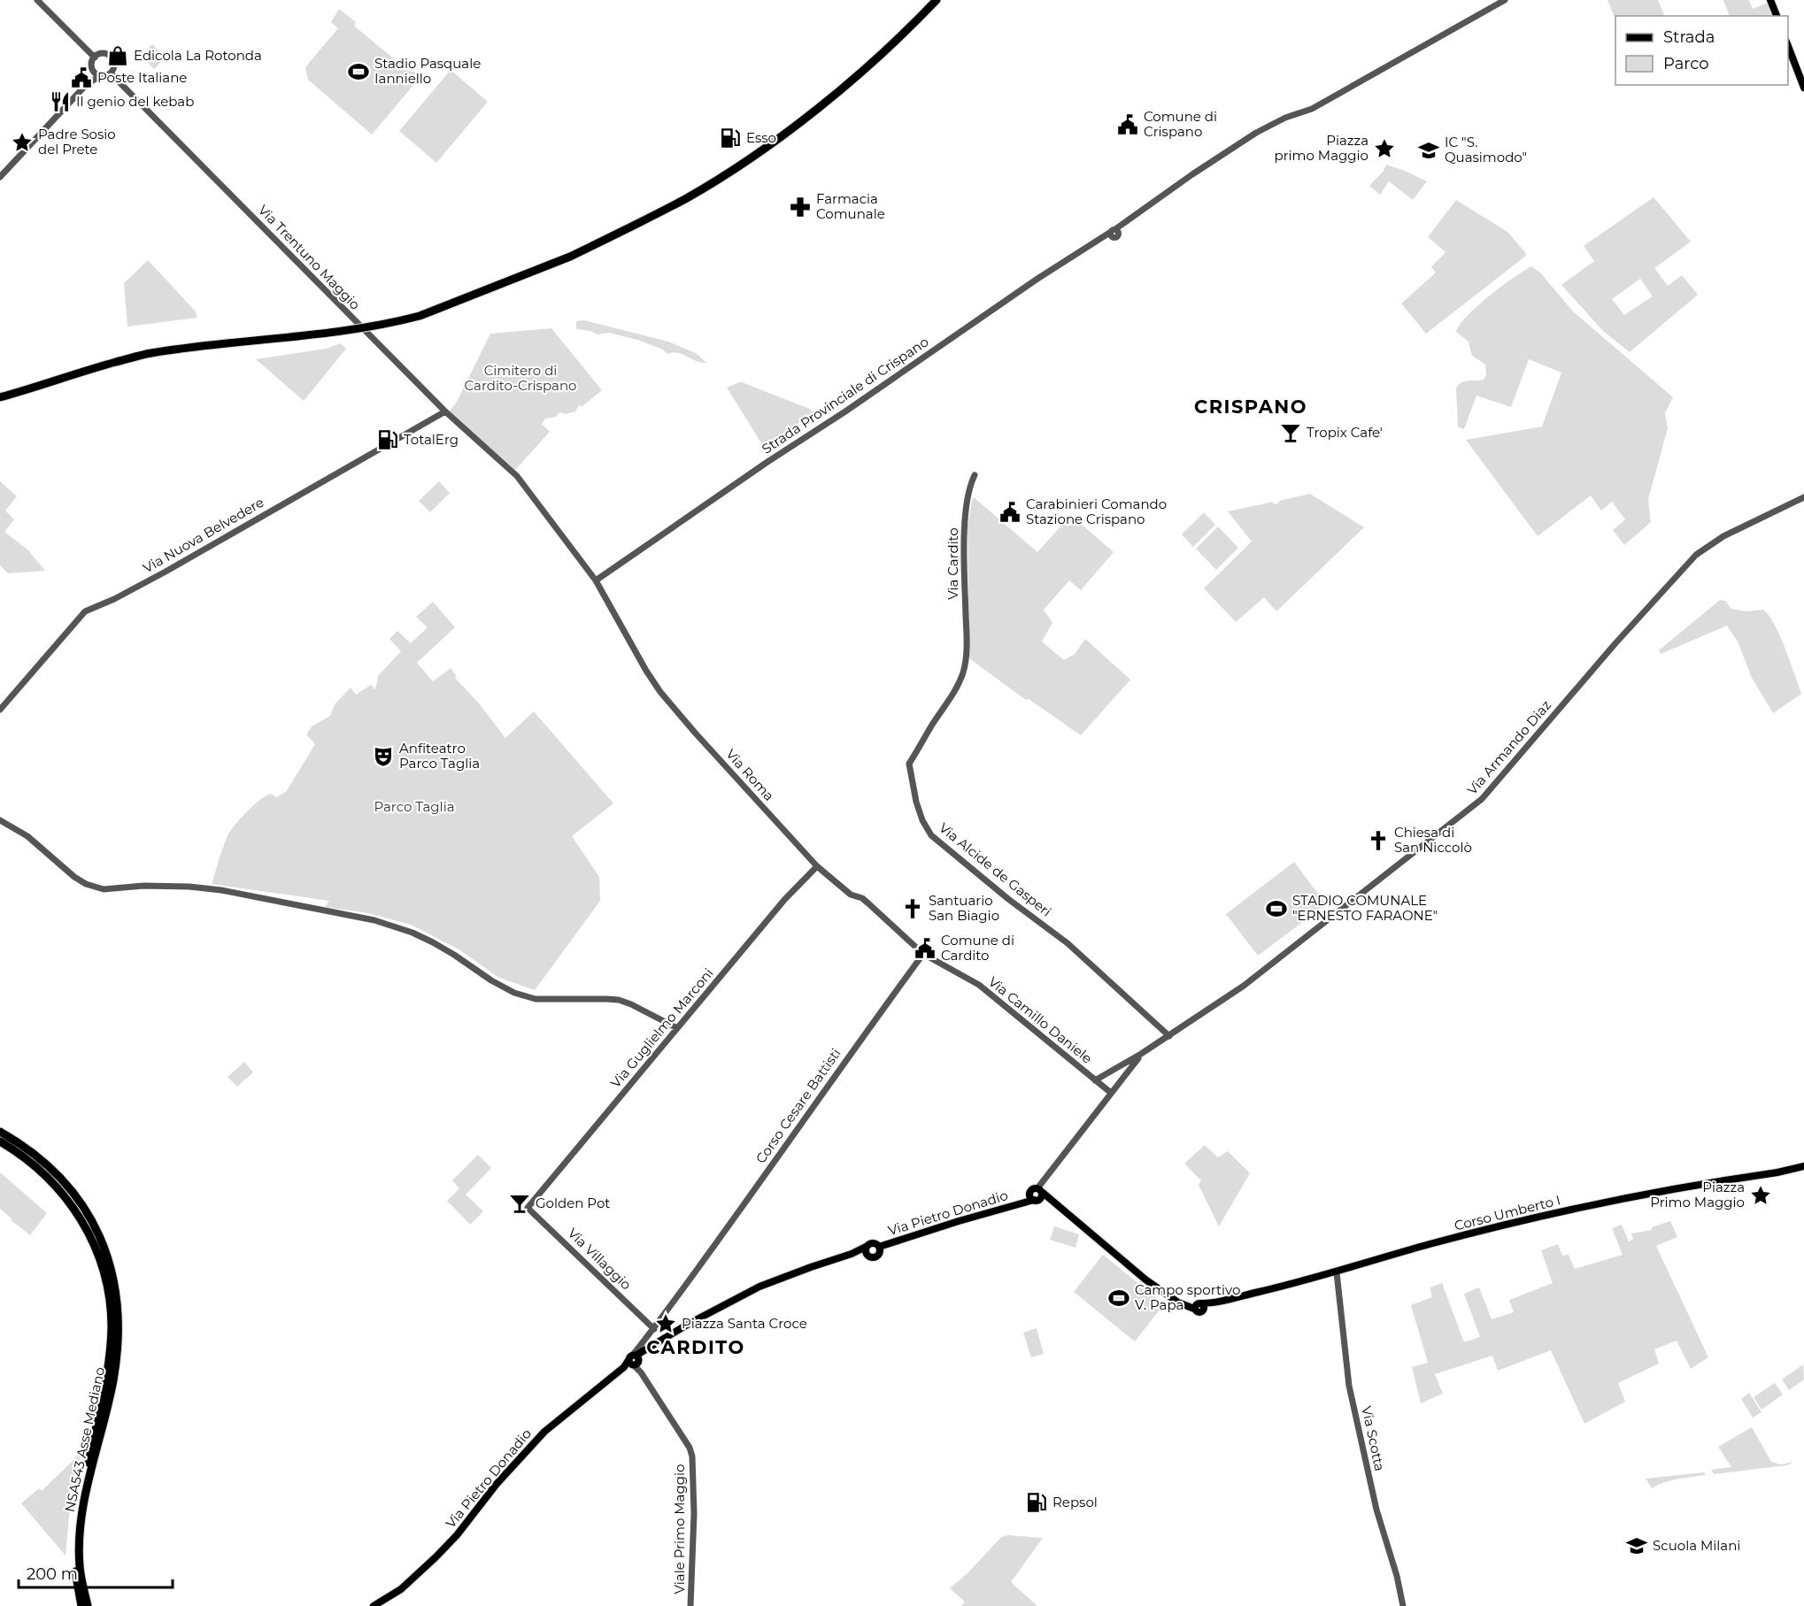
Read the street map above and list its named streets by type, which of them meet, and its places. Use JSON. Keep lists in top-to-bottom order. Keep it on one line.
{"streets":{"highway":["NSA543 Asse Mediano"],"main road":["Via Pietro Donadio","Corso Umberto I"],"street":["Via Trentuno Maggio","Strada Provinciale di Crispano","Via Nuova Belvedere","Via Cardito","Via Armando Diaz","Via Roma","Via Alcide de Gasperi","Via Camillo Daniele","Via Guglielmo Marconi","Corso Cesare Battisti","Via Villaggio","Via Scotta","Viale Primo Maggio"]},"crossings":[["Via Trentuno Maggio","Via Nuova Belvedere"],["Via Trentuno Maggio","Via Roma"],["Strada Provinciale di Crispano","Via Roma"],["Via Cardito","Via Alcide de Gasperi"],["Via Armando Diaz","Via Alcide de Gasperi"],["Via Armando Diaz","Via Camillo Daniele"],["Via Roma","Via Camillo Daniele"],["Via Roma","Via Guglielmo Marconi"],["Via Roma","Corso Cesare Battisti"],["Via Camillo Daniele","Corso Cesare Battisti"],["Via Guglielmo Marconi","Via Villaggio"],["Corso Cesare Battisti","Via Pietro Donadio"],["Corso Cesare Battisti","Via Villaggio"],["Corso Cesare Battisti","Viale Primo Maggio"],["Via Pietro Donadio","Corso Umberto I"],["Via Pietro Donadio","Viale Primo Maggio"],["Corso Umberto I","Via Scotta"]],"districts":["CRISPANO","CARDITO"],"parks":["Cimitero di Cardito-Crispano","Parco Taglia"],"places":{"shop":["Edicola La Rotonda"],"sports":["Stadio Pasquale Ianniello","STADIO COMUNALE \"ERNESTO FARAONE\"","Campo sportivo V. Papa"],"public building":["Poste Italiane","Comune di Crispano","Carabinieri Comando Stazione Crispano","Comune di Cardito"],"restaurant":["Il genio del kebab"],"fuel station":["Esso","TotalErg","Repsol"],"place":["Padre Sosio del Prete","Piazza primo Maggio","Piazza Primo Maggio","Piazza Santa Croce"],"school or university":["IC \"S. Quasimodo\"","Scuola Milani"],"pharmacy":["Farmacia Comunale"],"bar":["Tropix Cafe'","Golden Pot"],"theatre":["Anfiteatro Parco Taglia"],"church":["Chiesa di San Niccolò","Santuario San Biagio"]},"legend":["Strada","Parco"],"scale_bar":"200 m"}
